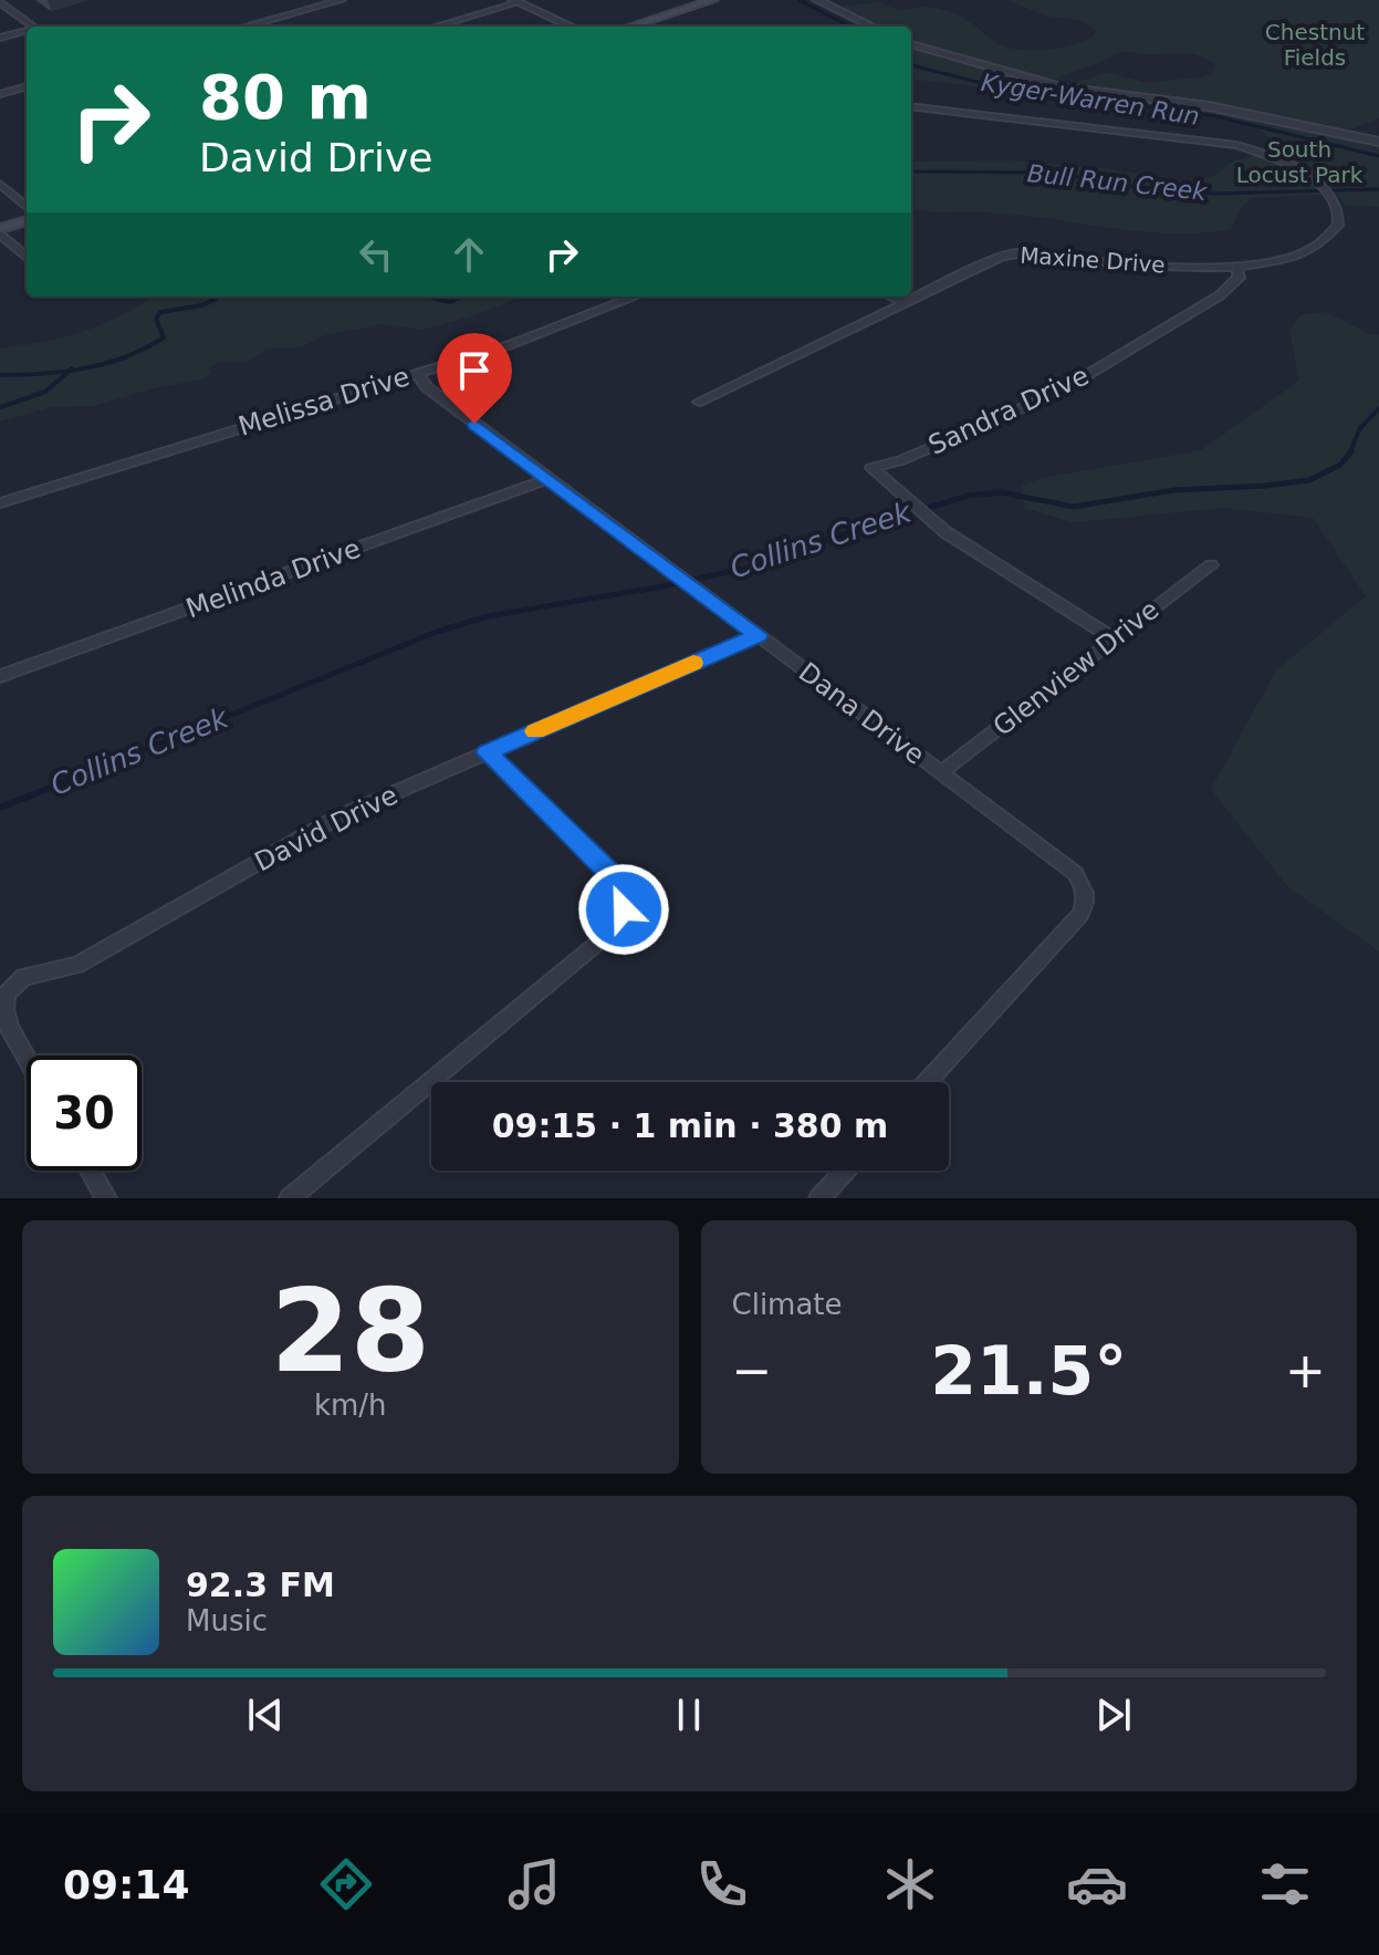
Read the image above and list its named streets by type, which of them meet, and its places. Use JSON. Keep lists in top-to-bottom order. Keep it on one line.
{"streets":{"street":["Maxine Drive","Melissa Drive","Sandra Drive","Melinda Drive","Glenview Drive","Dana Drive","David Drive"]},"crossings":[["Maxine Drive","Sandra Drive"],["Melissa Drive","Dana Drive"],["Sandra Drive","Glenview Drive"],["Melinda Drive","Dana Drive"],["Glenview Drive","Dana Drive"],["Dana Drive","David Drive"]],"water":["Kyger-Warren Run","Bull Run Creek","Collins Creek"],"parks":["Chestnut Fields","South Locust Park"],"page":{"turn":["80 m","David Drive"],"limit":"30","trip":"09:15 · 1 min · 380 m","tile":[["28","km/h"],"Climate"],"heat":["−","21.5°","+"],"song":["92.3 FM","Music"],"tabs":"09:14"}}
